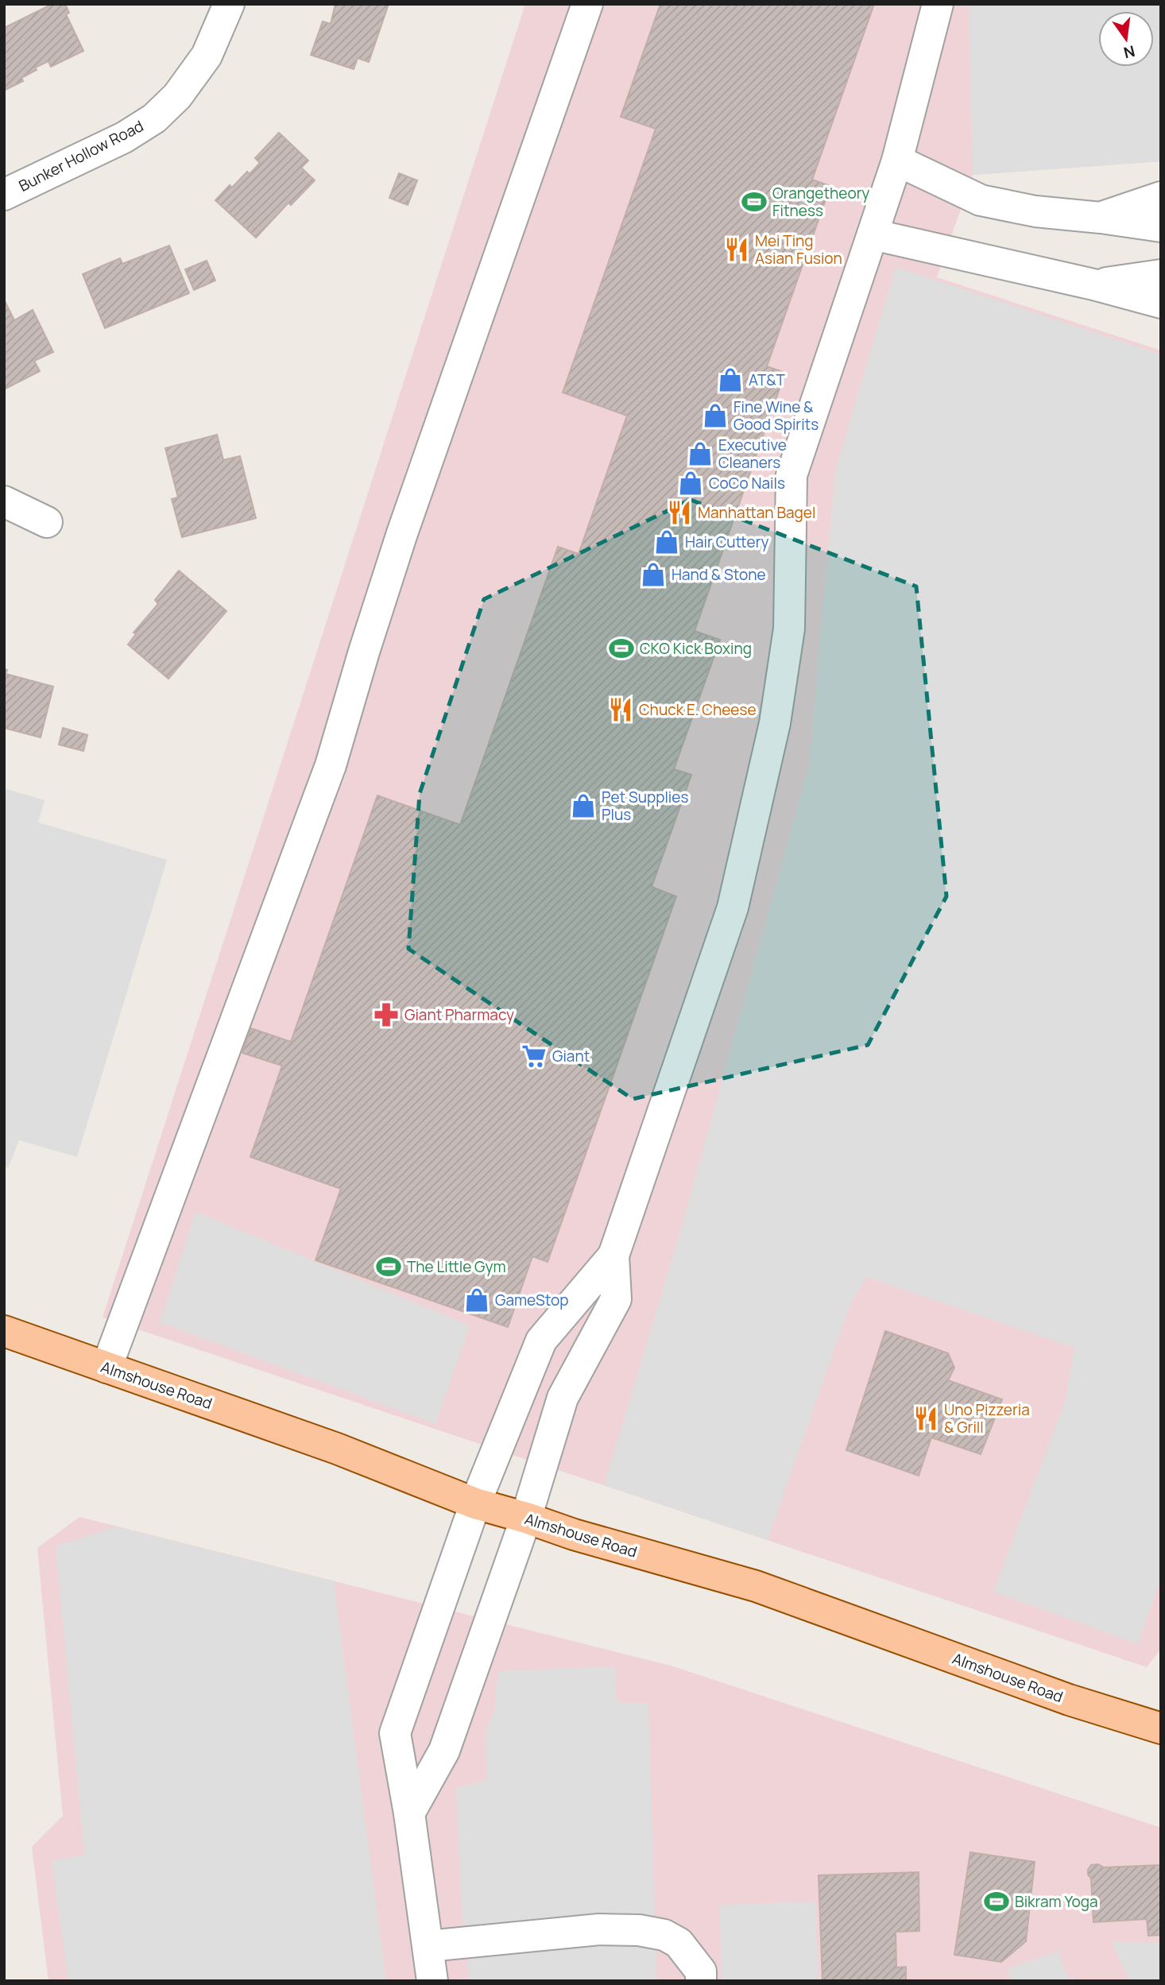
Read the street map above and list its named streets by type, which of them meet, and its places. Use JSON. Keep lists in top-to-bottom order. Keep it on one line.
{"streets":{"main road":["Almshouse Road"],"street":["Bunker Hollow Road"]},"places":{"sports":["Orangetheory Fitness","CKO Kick Boxing","The Little Gym","Bikram Yoga"],"restaurant":["Mei Ting Asian Fusion","Manhattan Bagel","Chuck E. Cheese","Uno Pizzeria & Grill"],"shop":["AT&T","Fine Wine & Good Spirits","Executive Cleaners","CoCo Nails","Hair Cuttery","Hand & Stone","Pet Supplies Plus","GameStop"],"pharmacy":["Giant Pharmacy"],"supermarket":["Giant"]},"north":"bottom"}
